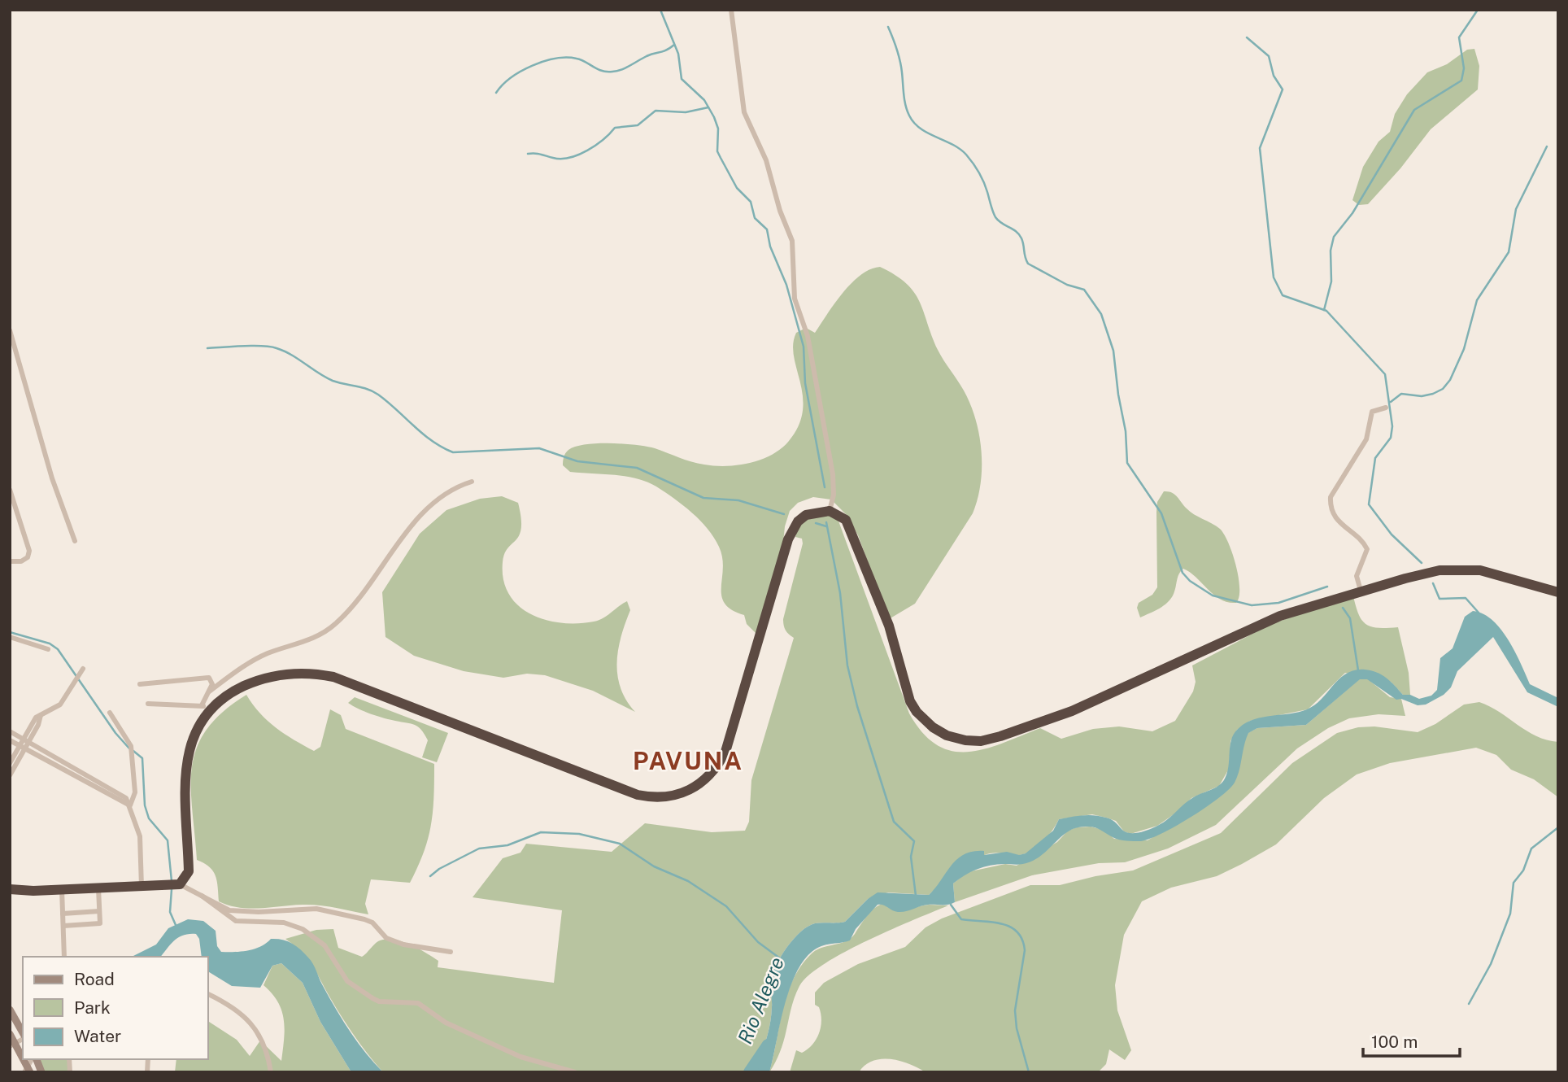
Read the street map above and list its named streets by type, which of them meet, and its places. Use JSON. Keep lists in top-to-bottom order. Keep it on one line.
{"districts":["PAVUNA"],"water":["Rio Alegre"],"legend":["Road","Park","Water"],"scale_bar":"100 m"}
